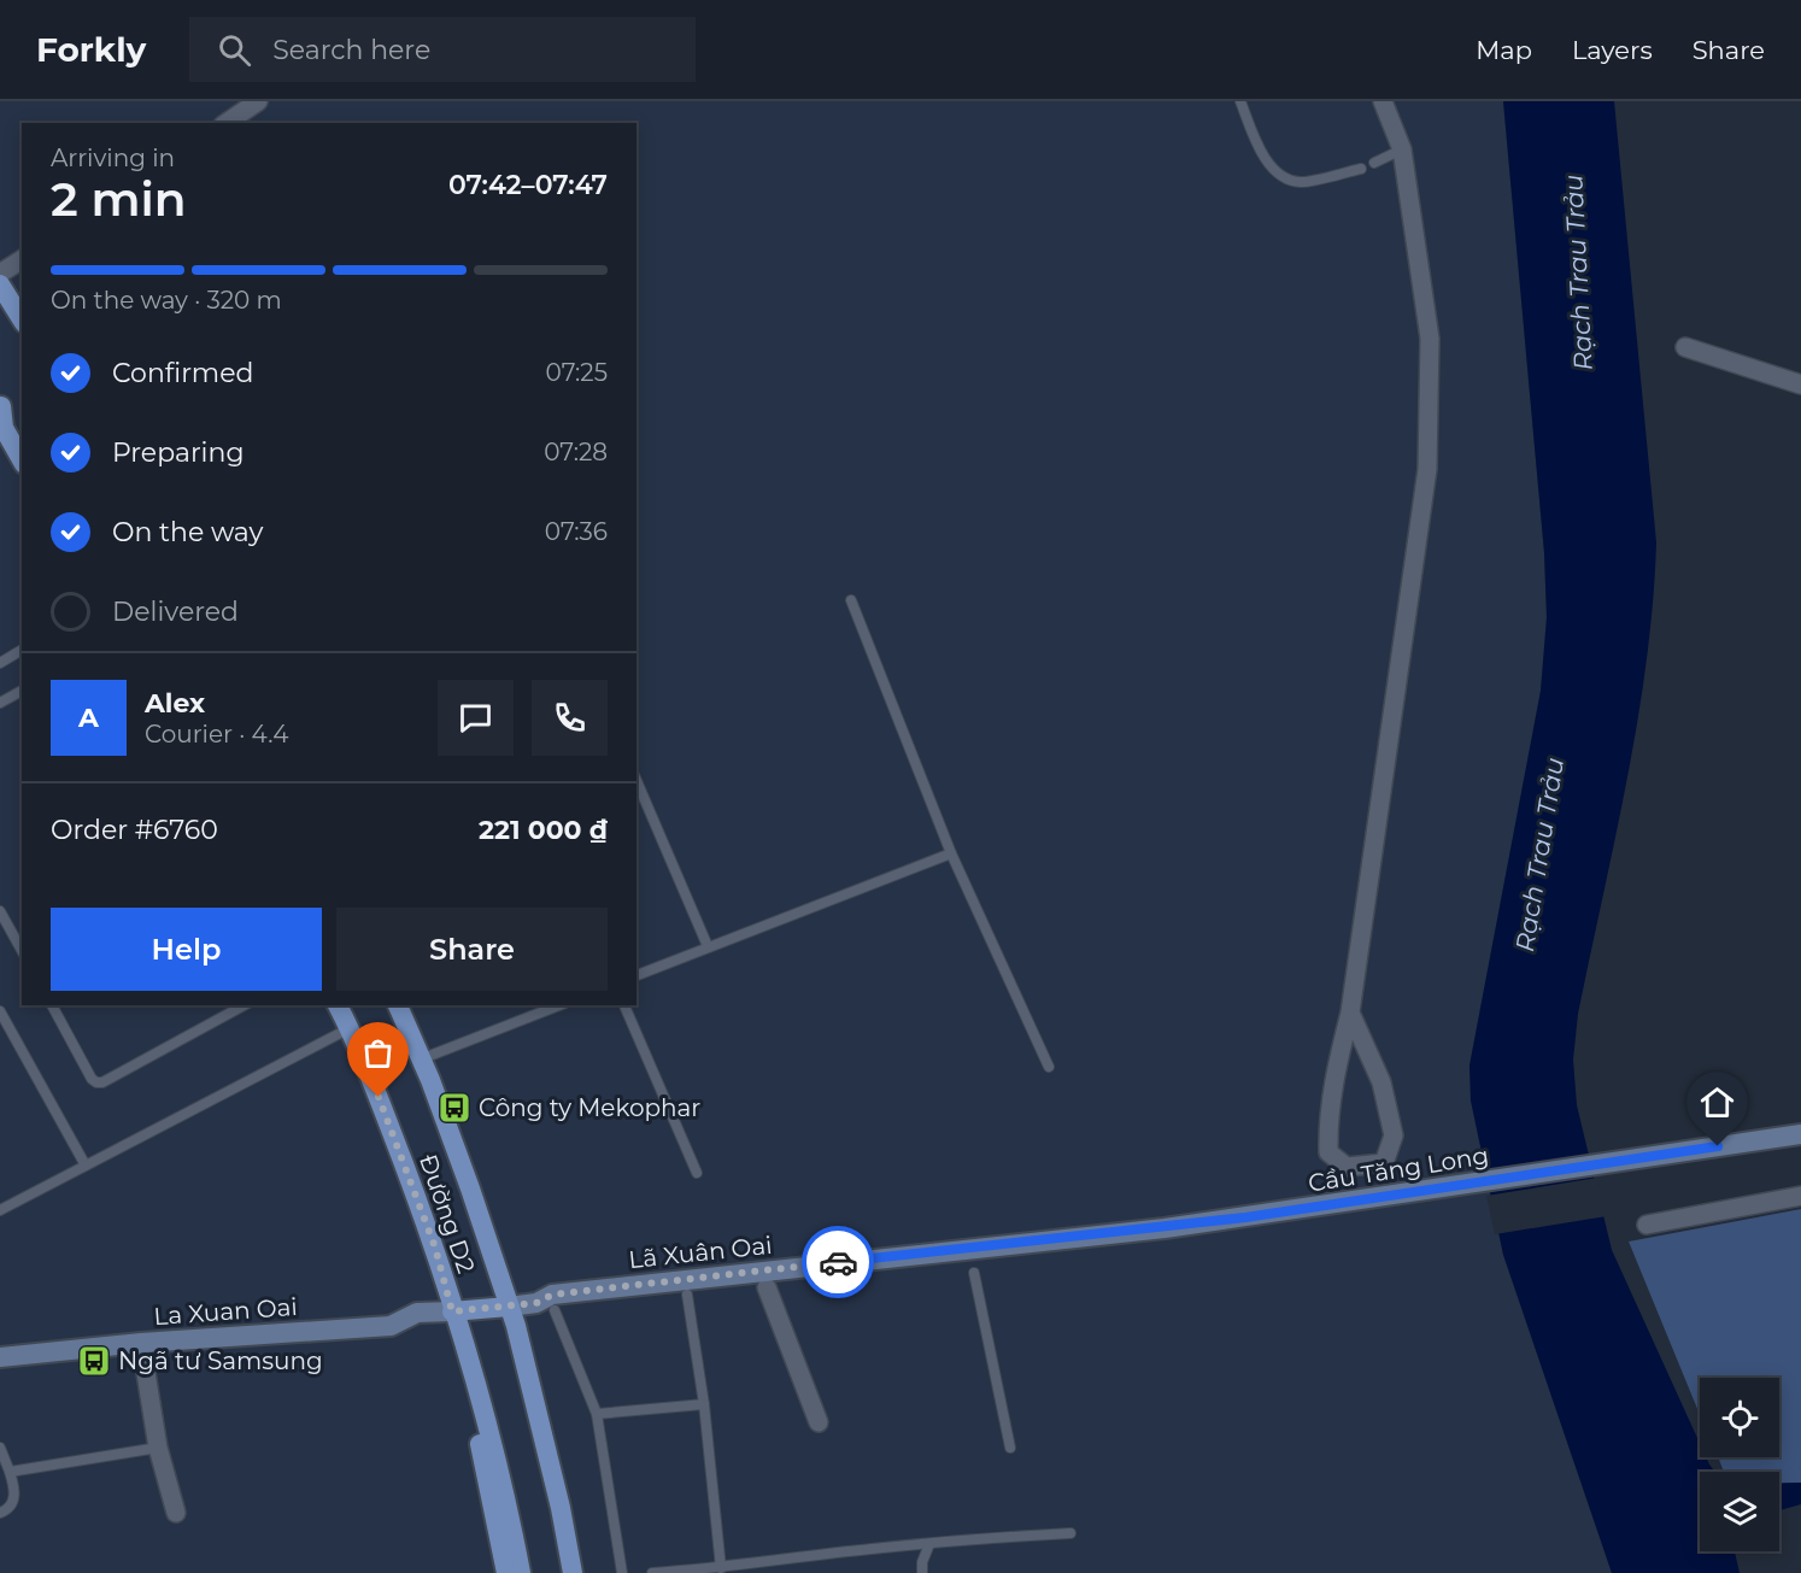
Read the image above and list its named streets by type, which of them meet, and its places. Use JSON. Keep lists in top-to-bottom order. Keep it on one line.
{"streets":{"main road":["Cầu Tăng Long","Đường D2","La Xuan Oai"]},"crossings":[["Cầu Tăng Long","Đường D2"],["Đường D2","La Xuan Oai"]],"water":["Rạch Trau Trảu"],"places":{"bus stop":["Công ty Mekophar","Ngã tư Samsung"]},"page":{"header":"Forkly","search":"Search here","nav":["Map","Layers","Share"],"heading":["2 min","Arriving in","07:42–07:47"],"panel":["Alex","Courier · 4.4","Order #6760","221 000 ₫"],"bar":"On the way · 320 m","list":[["Confirmed","07:25"],["Preparing","07:28"],["On the way","07:36"],"Delivered"],"round":"A","buttons":["Help","Share"]}}
